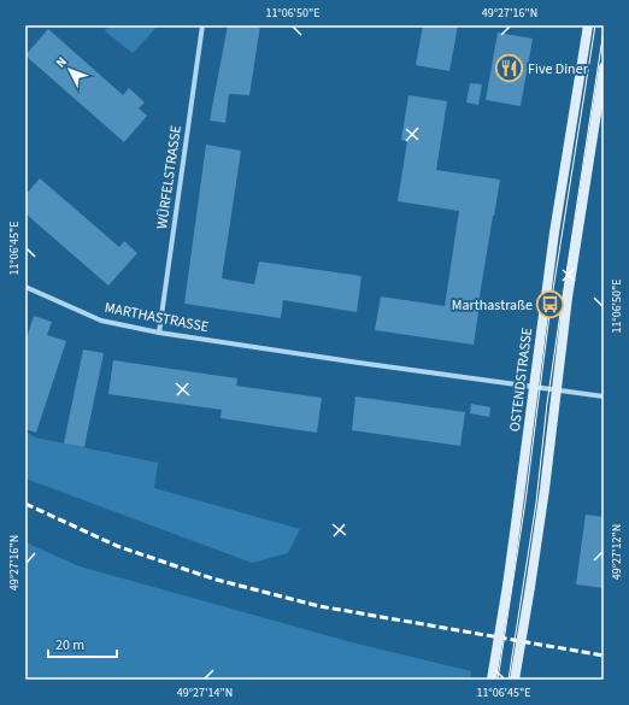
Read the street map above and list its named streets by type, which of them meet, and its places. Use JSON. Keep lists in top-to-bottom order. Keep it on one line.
{"streets":{"main road":["OSTENDSTRASSE"],"street":["WÜRFELSTRASSE","MARTHASTRASSE"]},"crossings":[["WÜRFELSTRASSE","MARTHASTRASSE"],["MARTHASTRASSE","OSTENDSTRASSE"]],"places":{"restaurant":["Five Diner"],"bus stop":["Marthastraße"]},"scale_bar":"20 m","north":"top left","coordinates":["11°06'50\"E","49°27'16\"N","11°06'45\"E","49°27'12\"N","49°27'14\"N"]}
